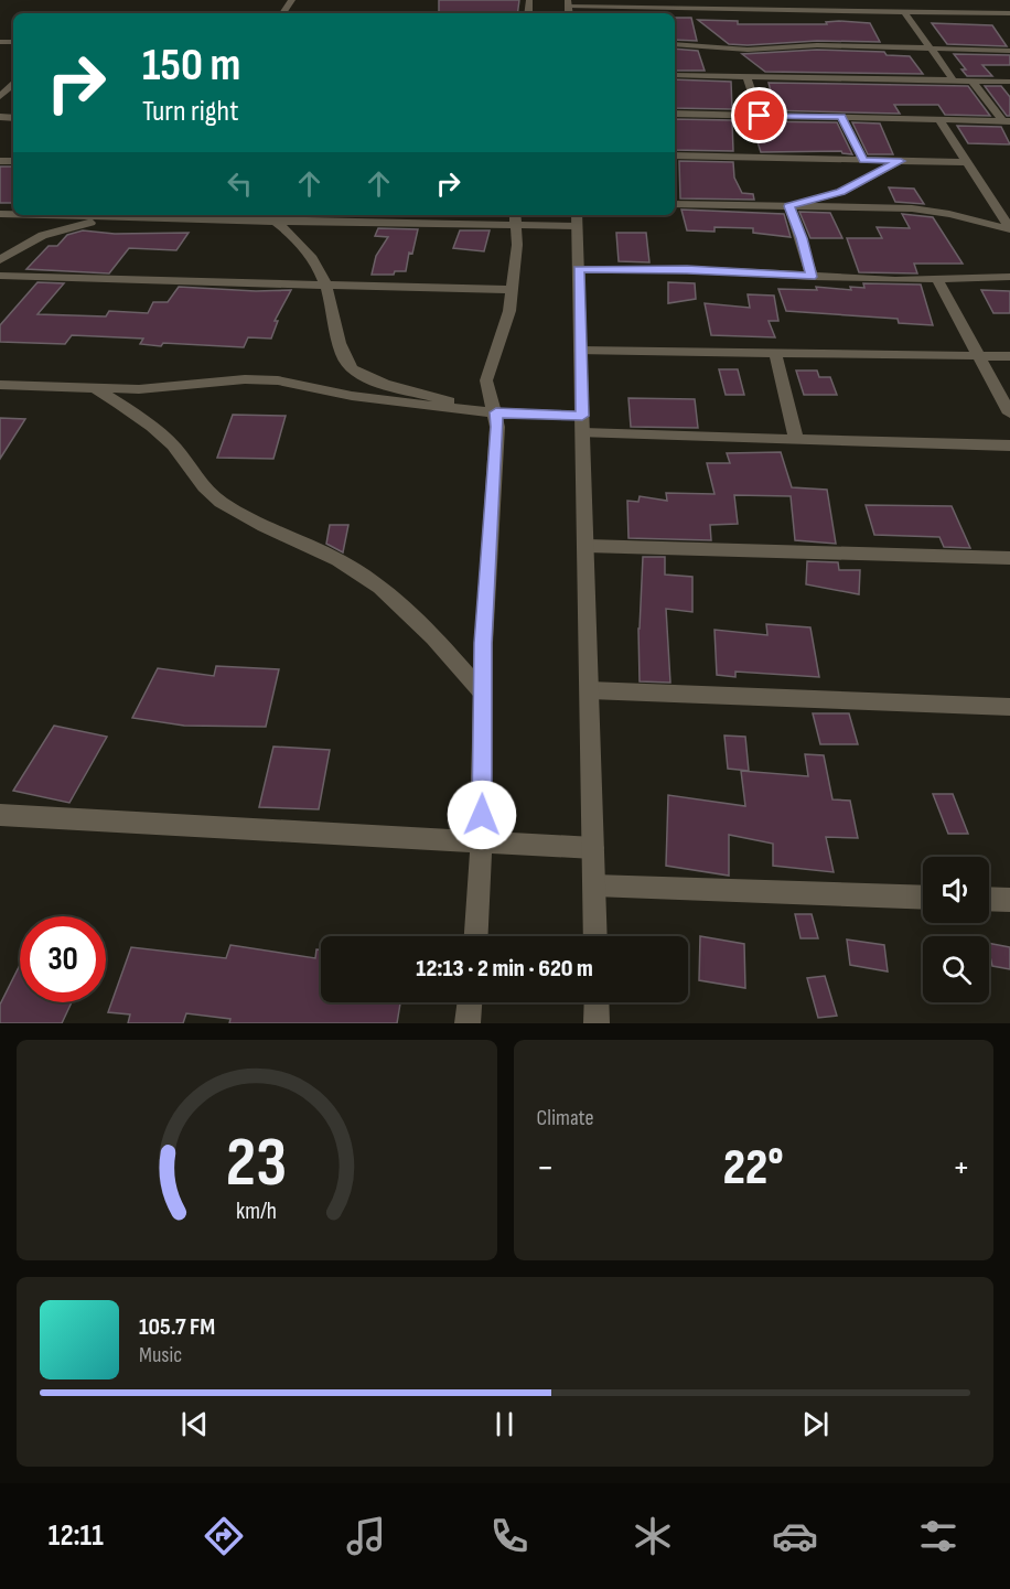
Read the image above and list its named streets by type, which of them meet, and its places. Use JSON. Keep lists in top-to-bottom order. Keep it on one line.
{"page":{"turn":["150 m","Turn right"],"limit":"30","trip":"12:13 · 2 min · 620 m","tile":"Climate","heat":["−","22°","+"],"song":["105.7 FM","Music"],"tabs":"12:11","gauge":["23","km/h"]}}
